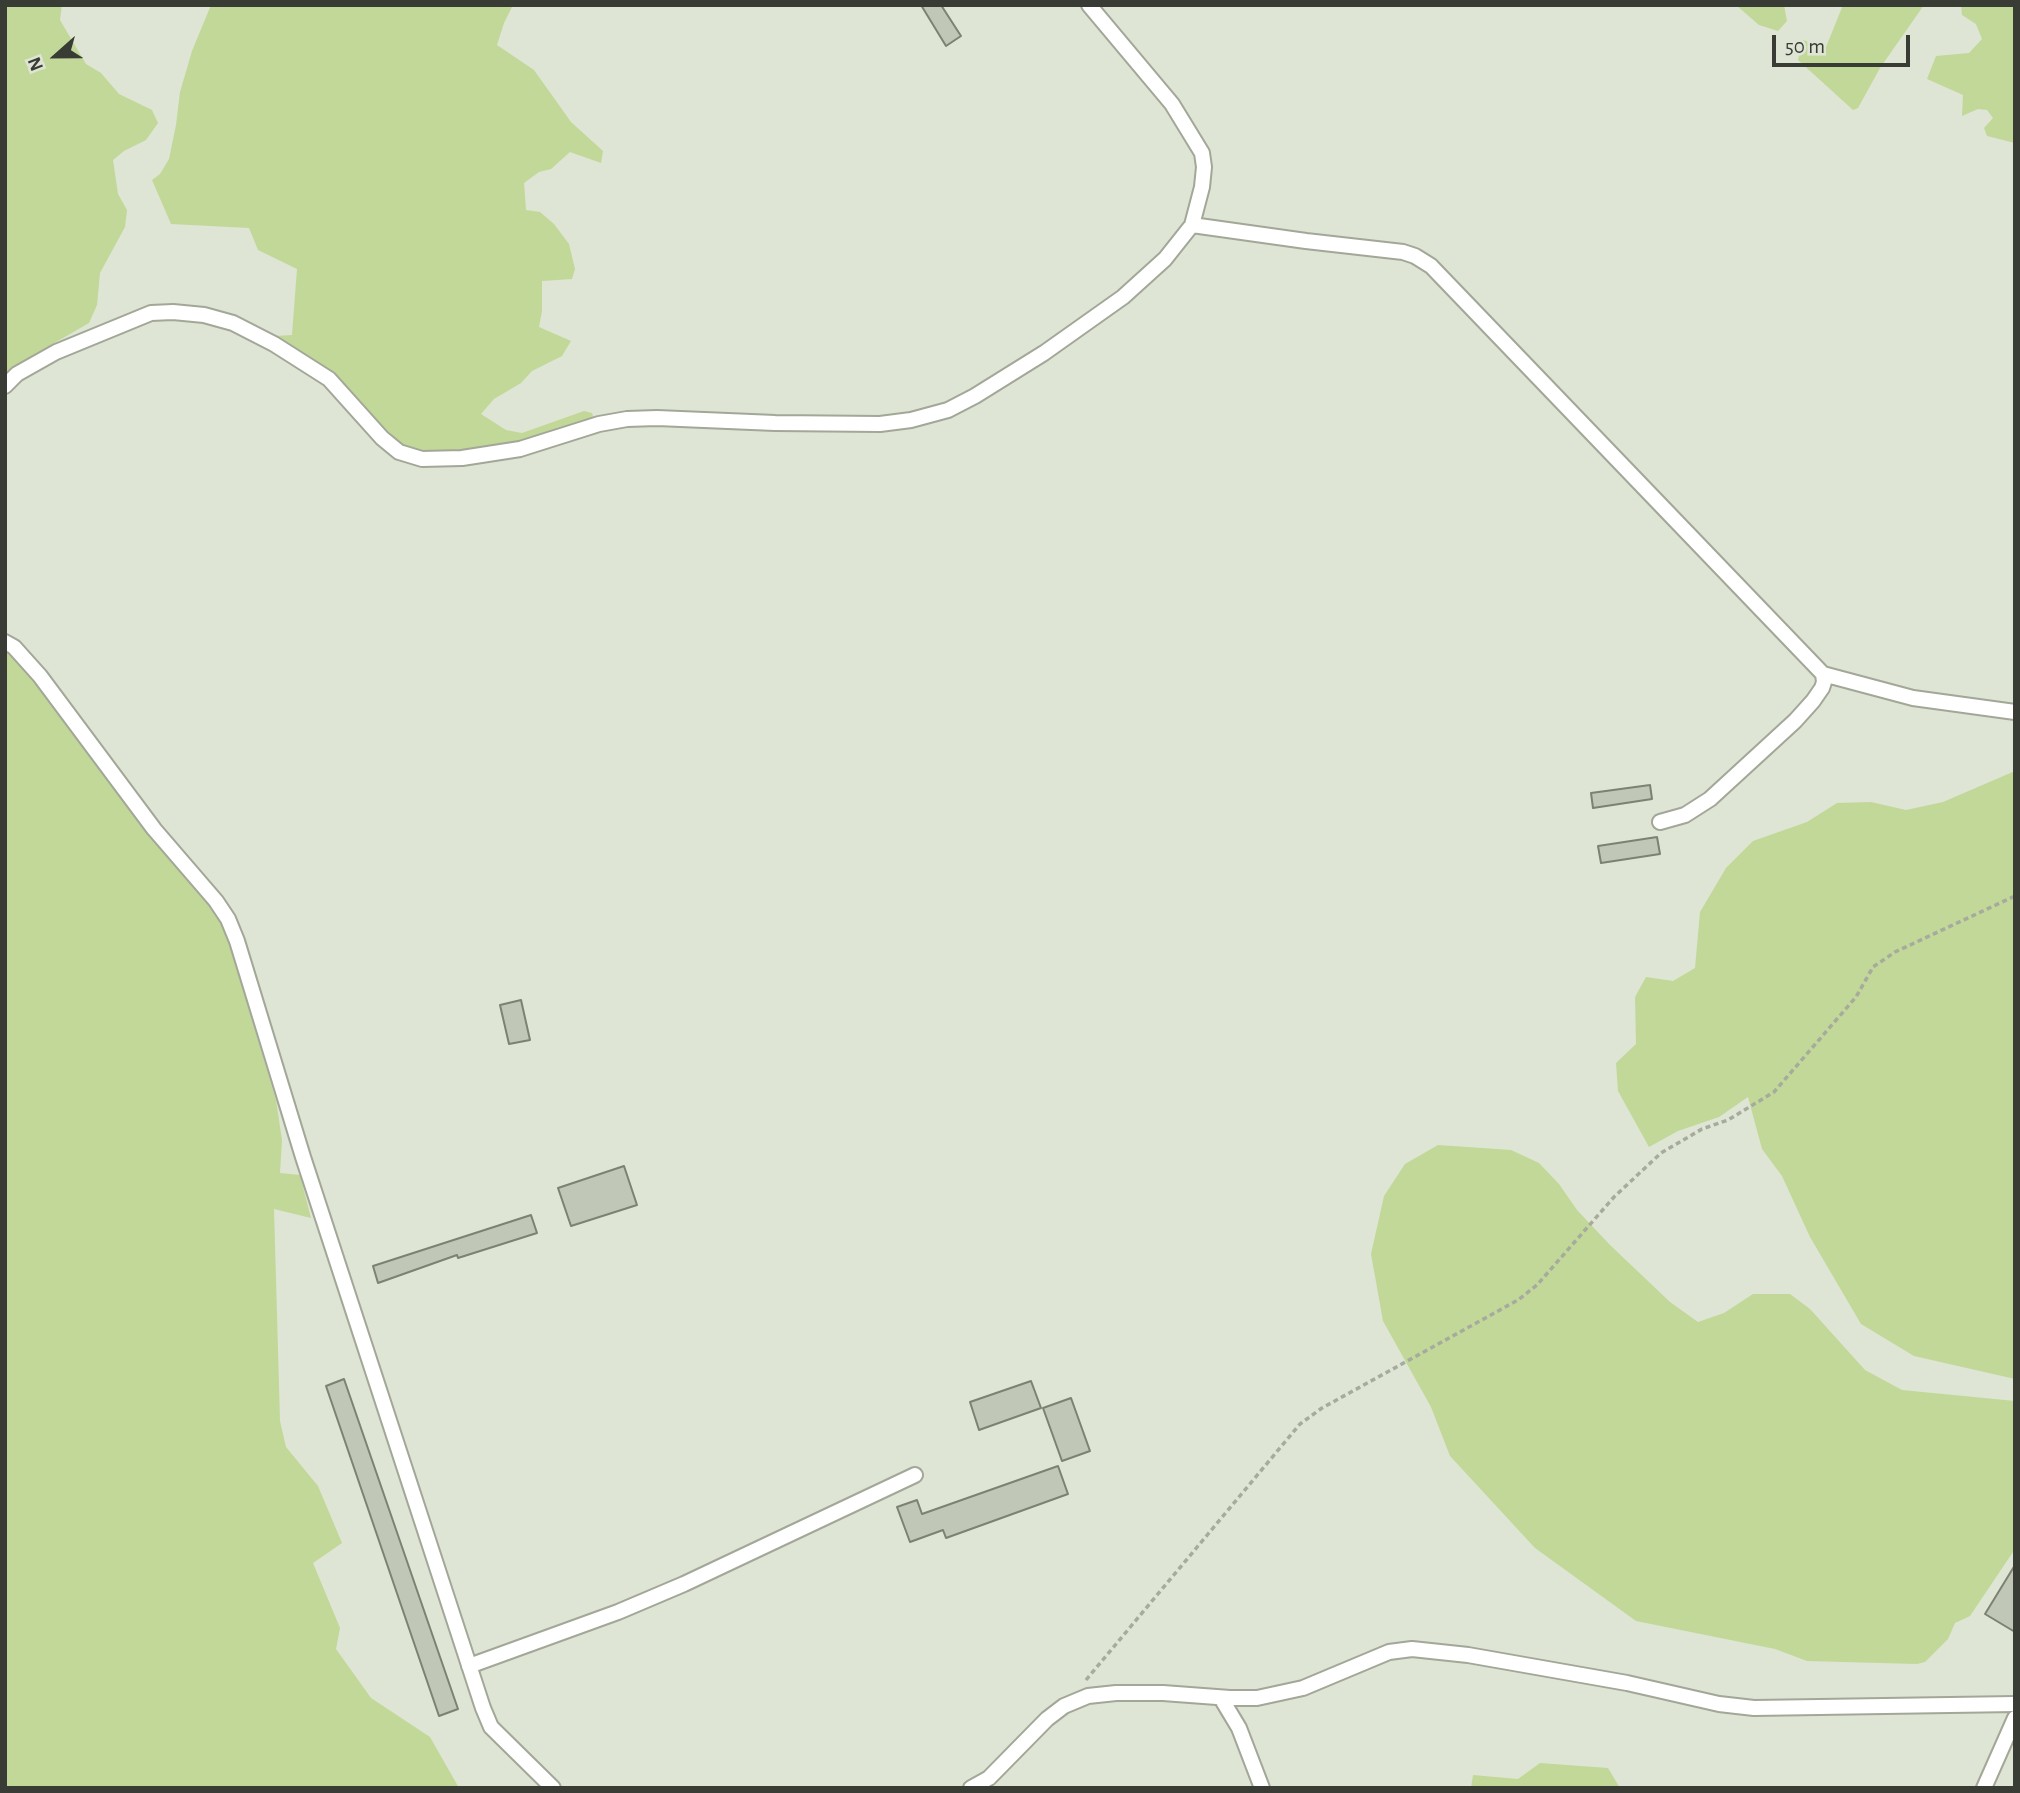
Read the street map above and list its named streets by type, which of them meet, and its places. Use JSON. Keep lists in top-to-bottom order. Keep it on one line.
{"scale_bar":"50 m","north":"left"}
